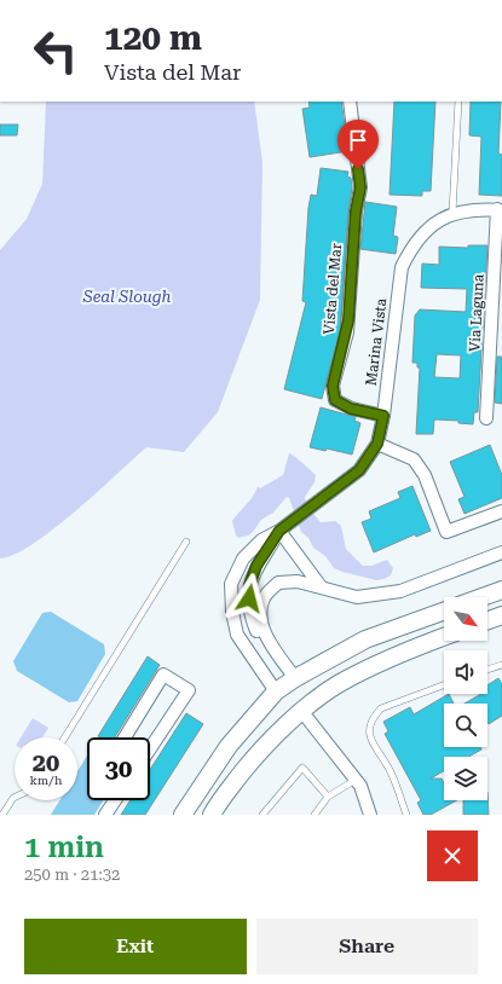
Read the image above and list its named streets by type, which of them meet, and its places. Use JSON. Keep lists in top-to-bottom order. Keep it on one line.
{"streets":{"street":["Vista del Mar","Via Laguna","Marina Vista"]},"crossings":[["Vista del Mar","Marina Vista"],["Via Laguna","Marina Vista"]],"water":["Seal Slough"],"north":"bottom right","page":{"turn":["120 m","Vista del Mar"],"speed":"20 km/h","limit":"30","heading":["1 min","250 m · 21:32"],"buttons":["Exit","Share"]}}
